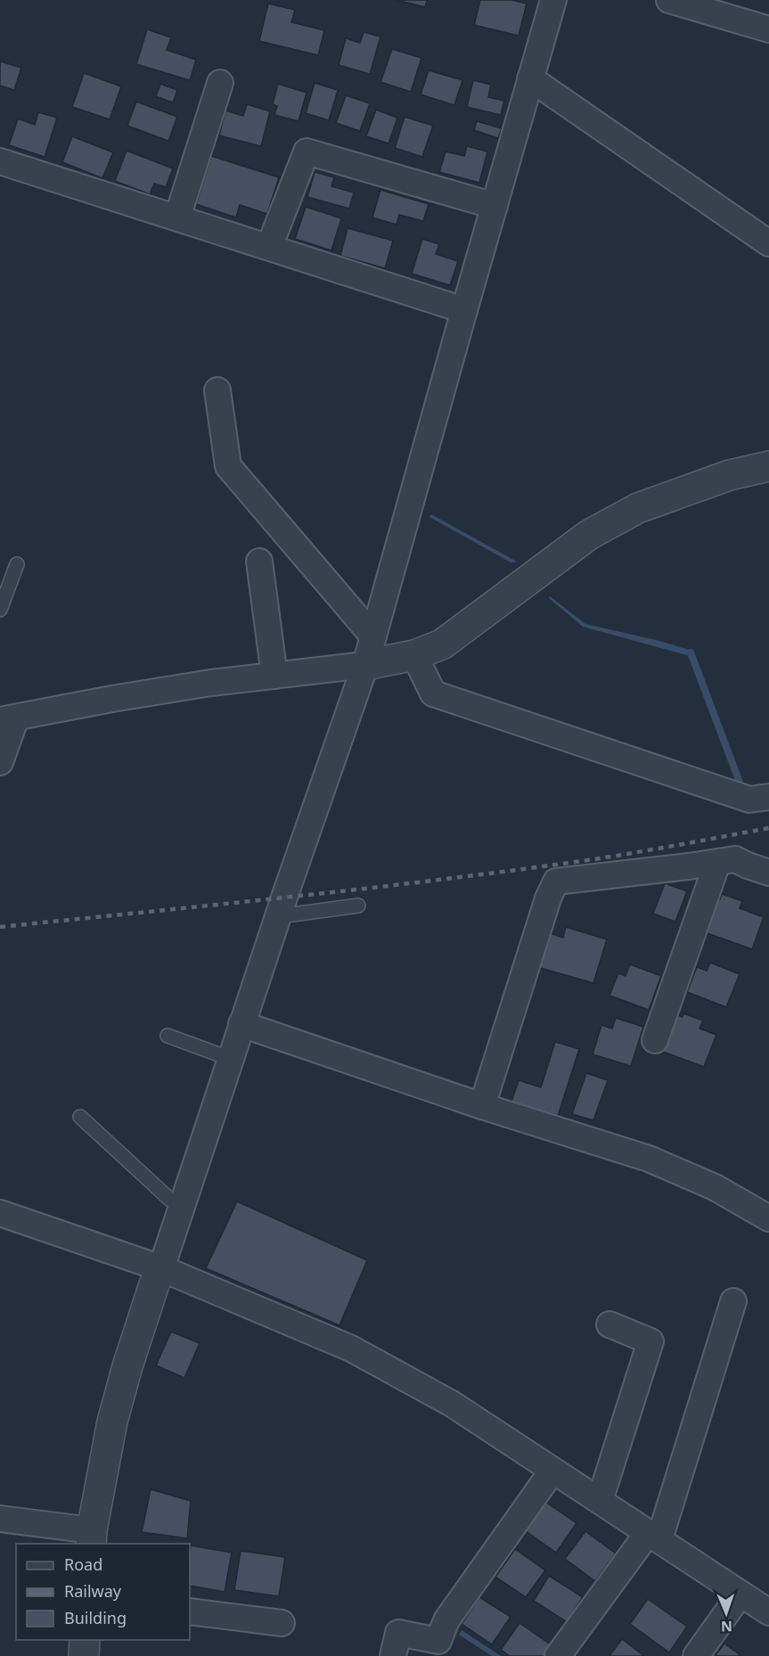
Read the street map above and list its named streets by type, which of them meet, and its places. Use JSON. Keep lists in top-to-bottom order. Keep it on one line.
{"legend":["Road","Railway","Building"],"north":"bottom"}
